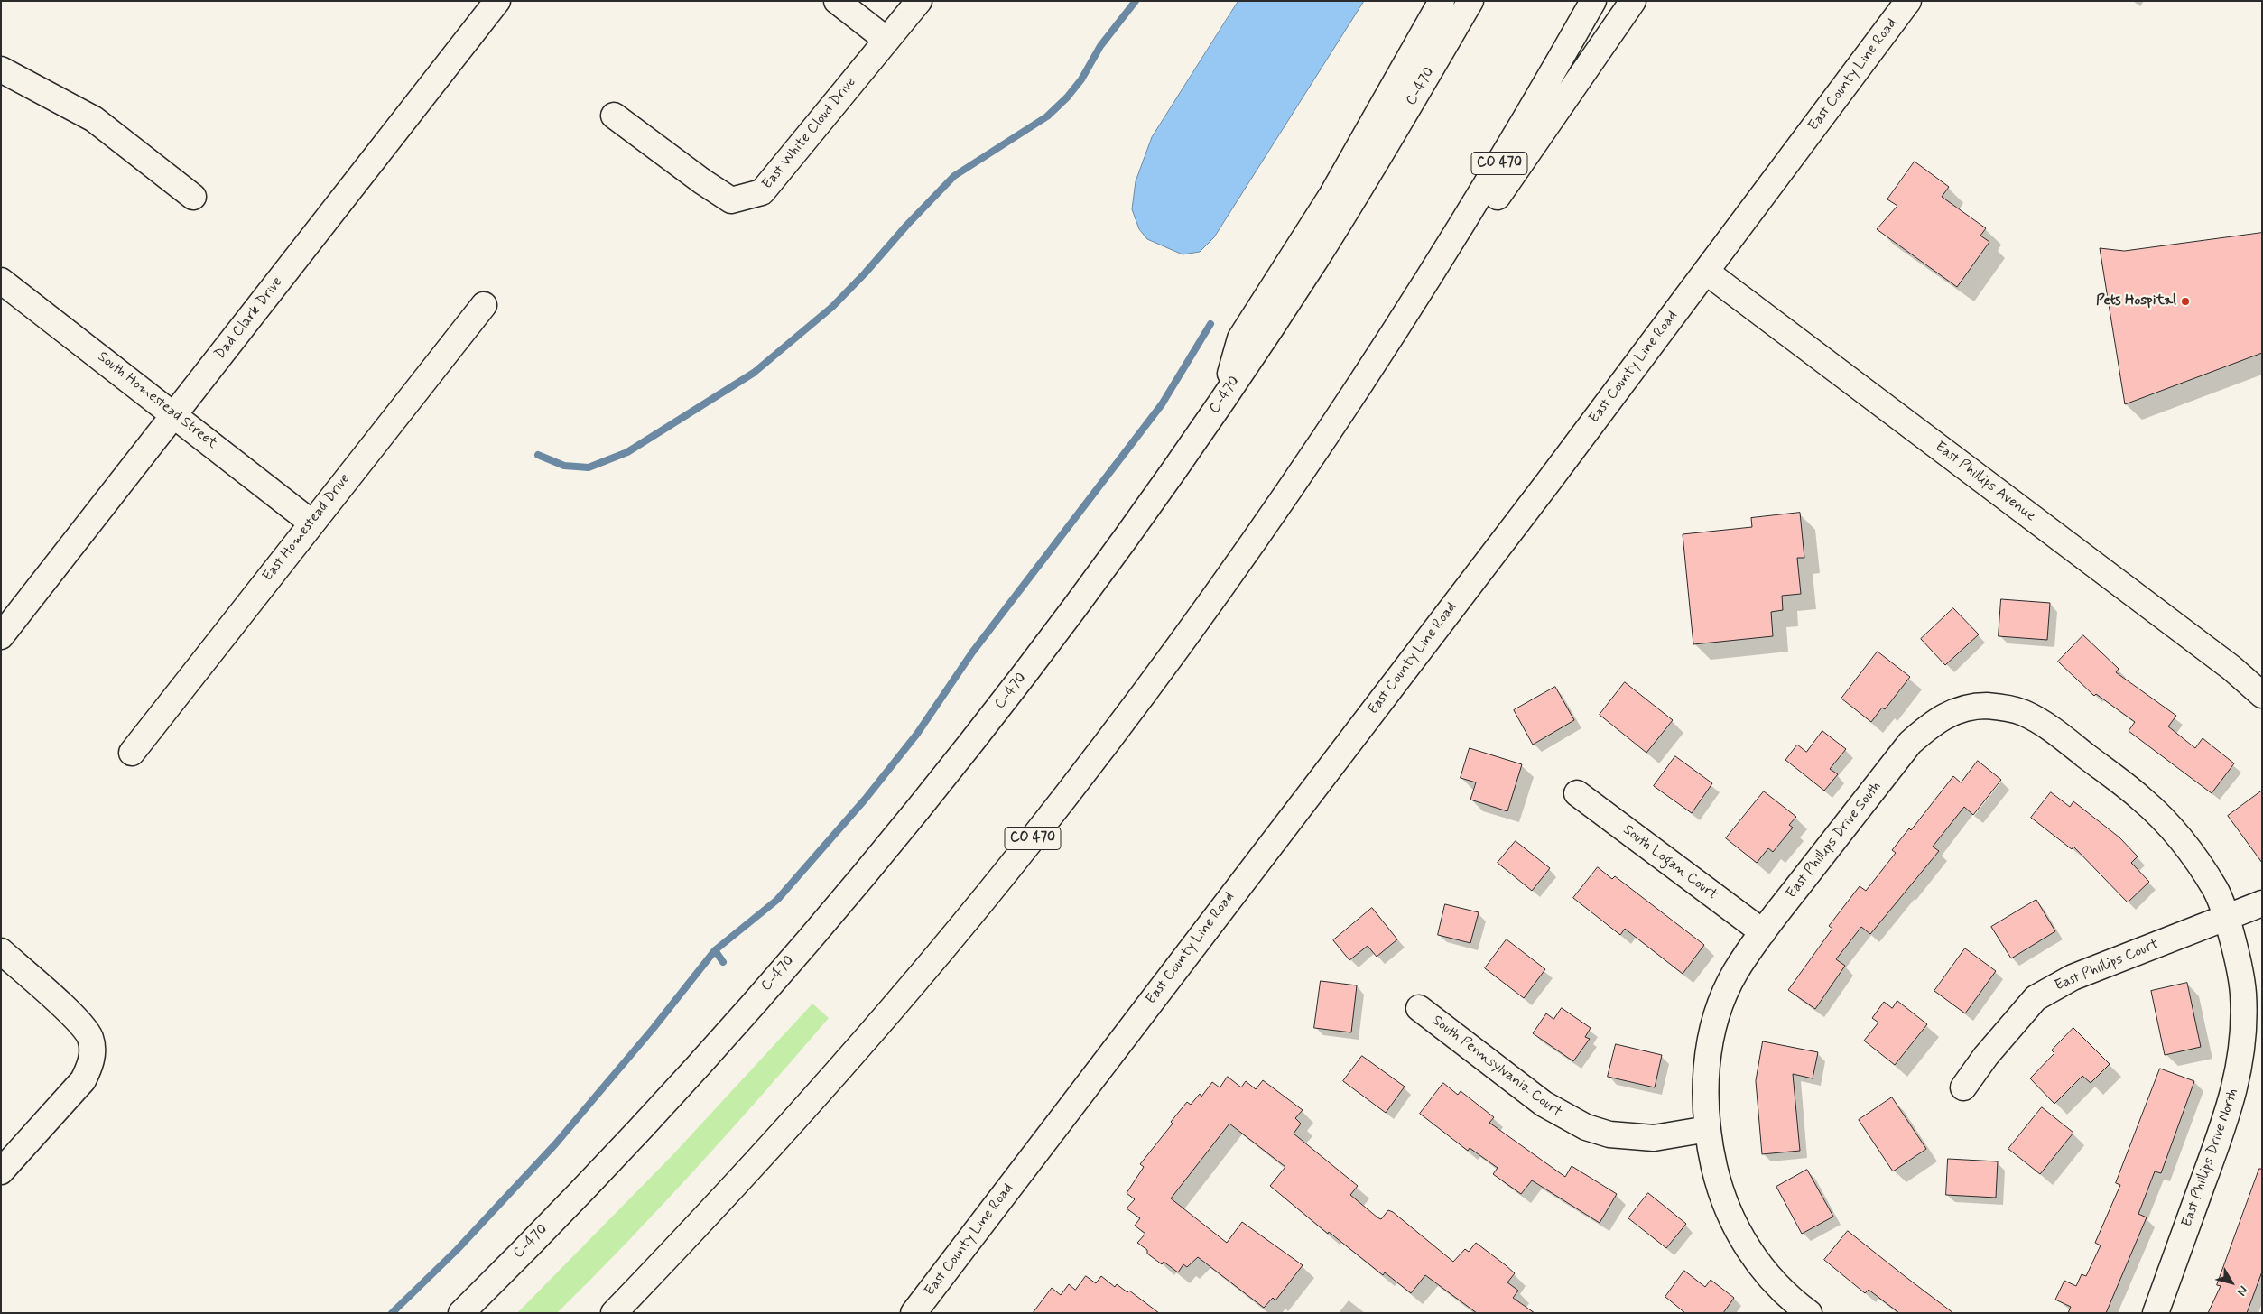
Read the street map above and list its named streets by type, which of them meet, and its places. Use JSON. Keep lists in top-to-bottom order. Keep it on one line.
{"streets":{"main road":["East County Line Road","C-470","East White Cloud Drive","CO 470","Dad Clark Drive","South Homestead Street","East Phillips Avenue","East Homestead Drive","East Phillips Drive South","South Logan Court","East Phillips Court","South Pennsylvania Court","East Phillips Drive North"]},"crossings":[["East County Line Road","East Phillips Avenue"],["Dad Clark Drive","South Homestead Street"],["South Homestead Street","East Homestead Drive"],["East Phillips Drive South","South Logan Court"],["East Phillips Drive South","East Phillips Court"],["East Phillips Drive South","South Pennsylvania Court"],["East Phillips Drive South","East Phillips Drive North"],["East Phillips Court","East Phillips Drive North"]],"places":["Pets Hospital"],"north":"bottom right"}
